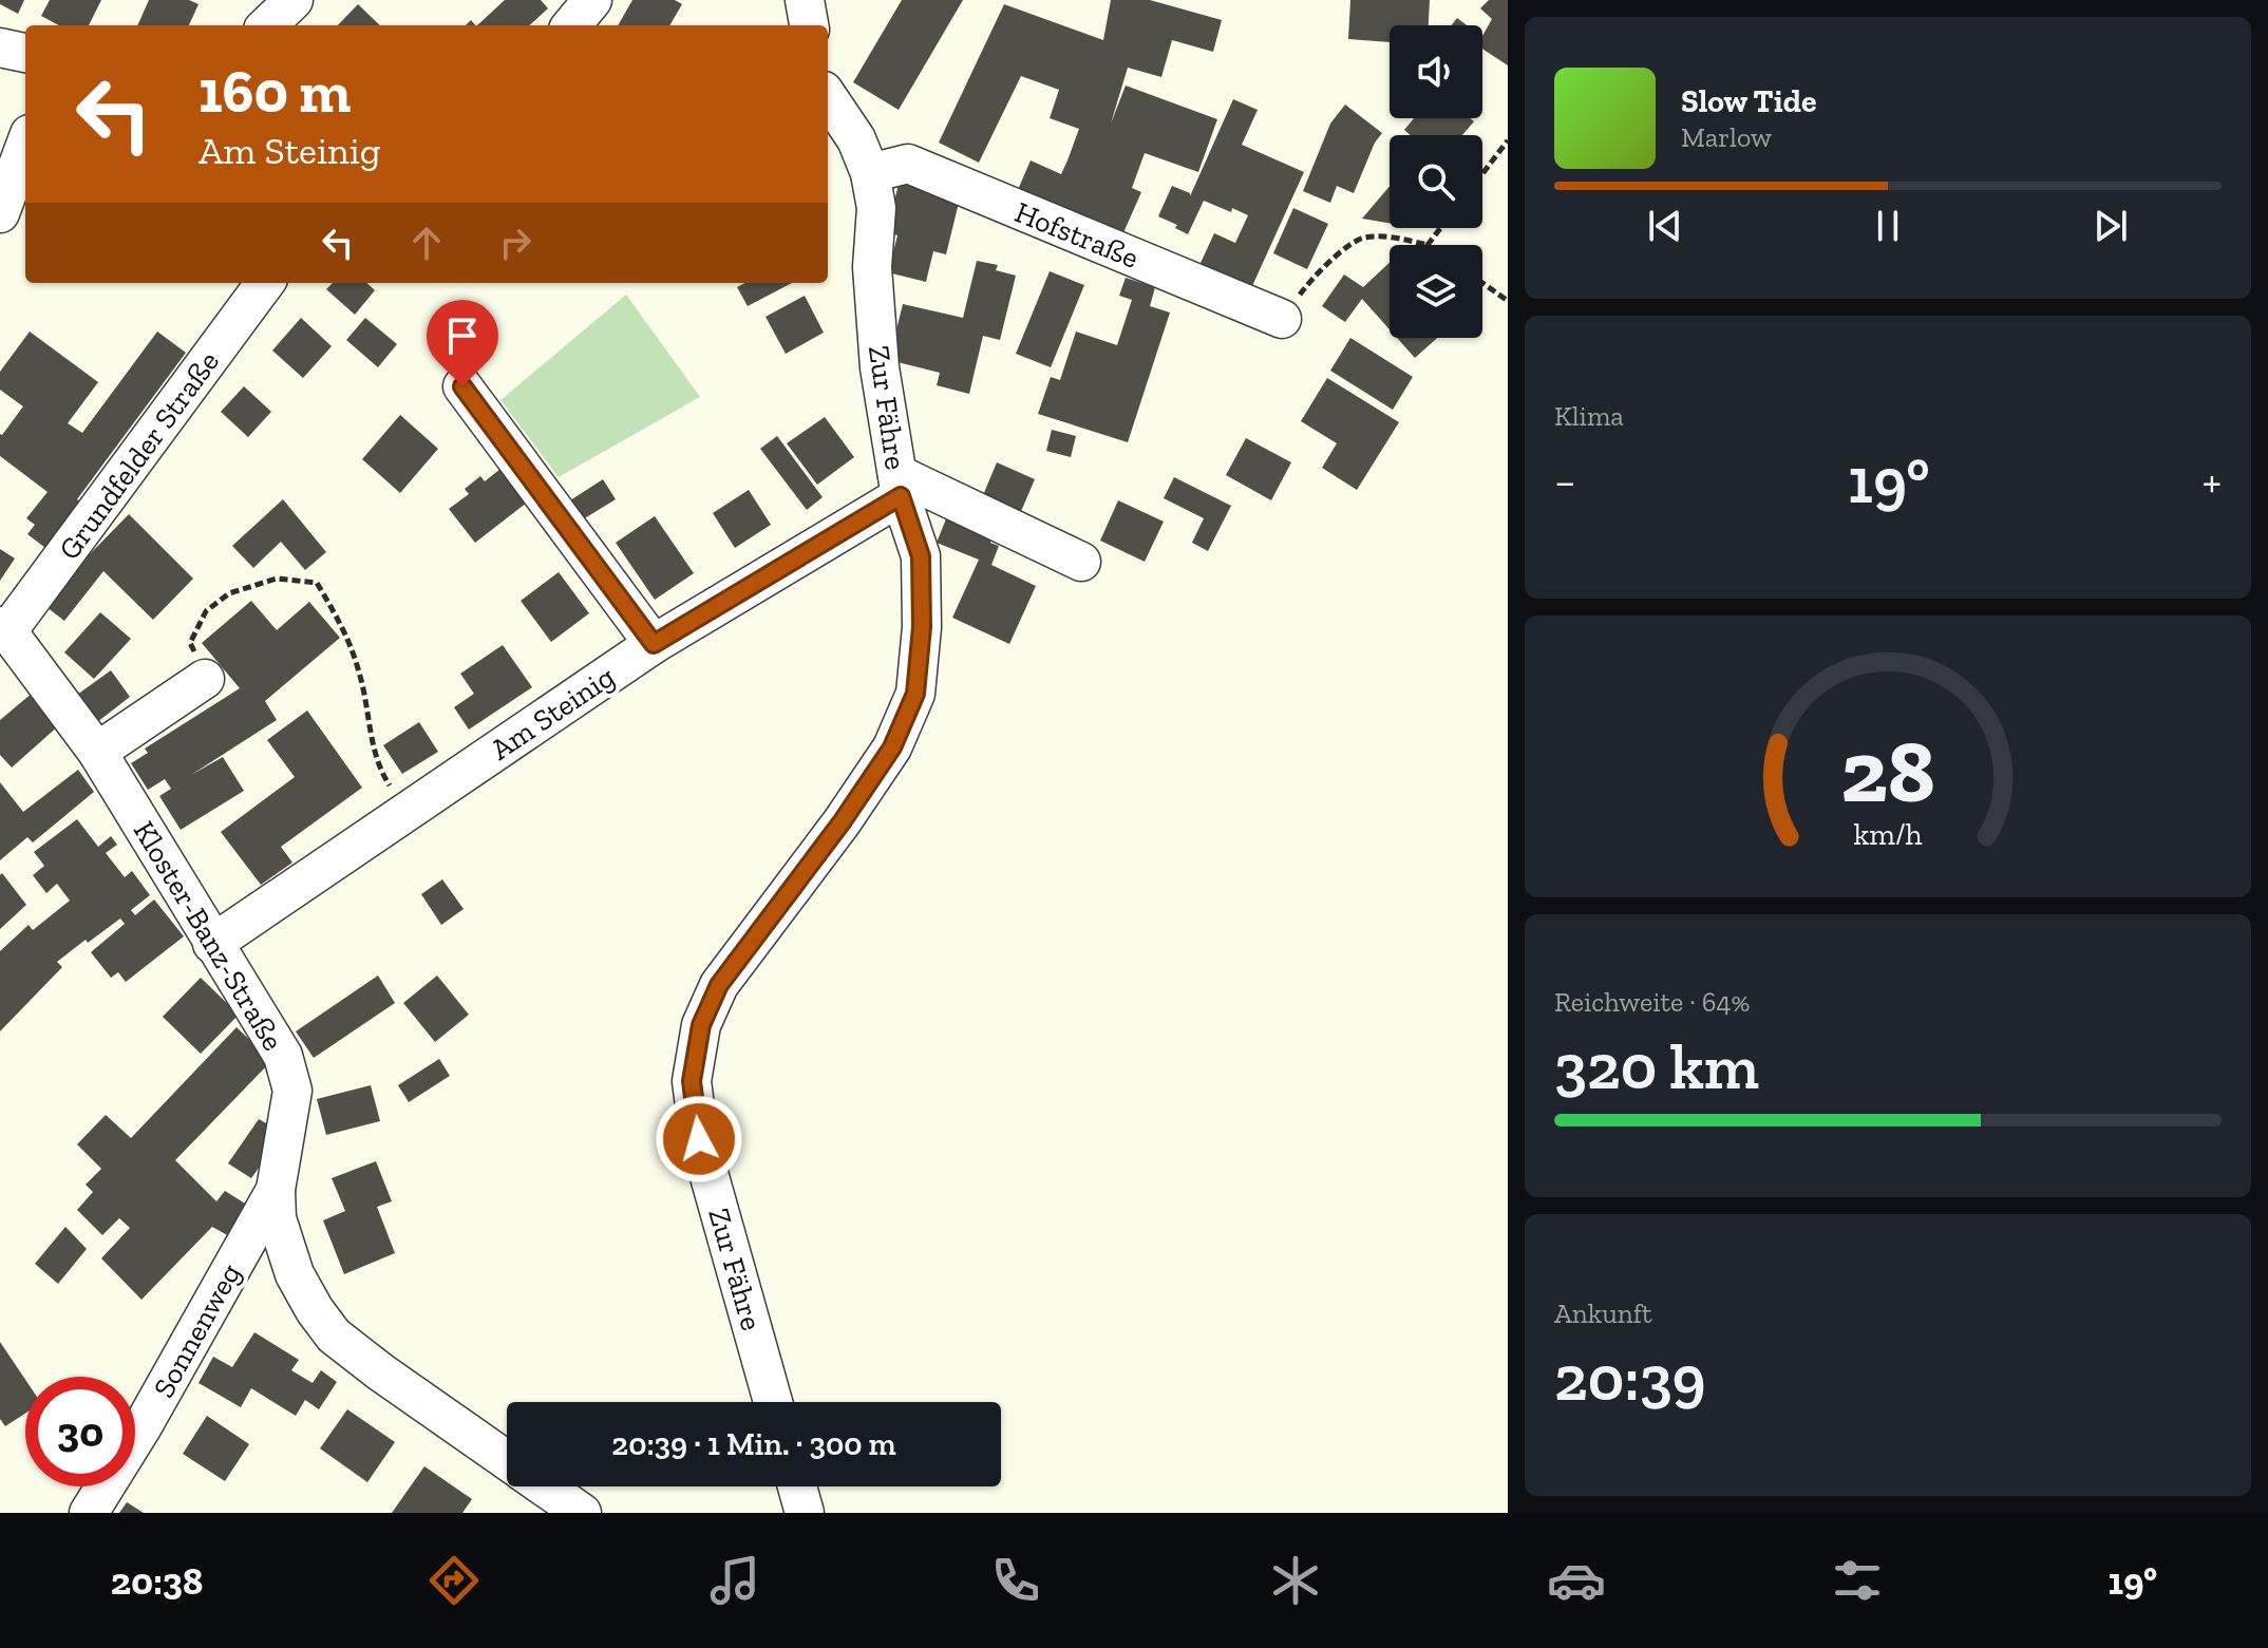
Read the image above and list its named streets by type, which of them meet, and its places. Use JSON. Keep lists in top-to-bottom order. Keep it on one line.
{"streets":{"street":["Hofstraße","Zur Fähre","Grundfelder Straße","Am Steinig","Kloster-Banz-Straße","Sonnenweg"]},"crossings":[["Hofstraße","Zur Fähre"],["Zur Fähre","Am Steinig"],["Grundfelder Straße","Kloster-Banz-Straße"],["Am Steinig","Kloster-Banz-Straße"],["Kloster-Banz-Straße","Sonnenweg"]],"page":{"turn":["160 m","Am Steinig"],"song":["Slow Tide","Marlow"],"tile":["Klima",["Reichweite · 64%","320 km"],["Ankunft","20:39"]],"heat":["−","19°","+"],"limit":"30","trip":"20:39 · 1 Min. · 300 m","tabs":["20:38","19°"],"gauge":["28","km/h"]}}
